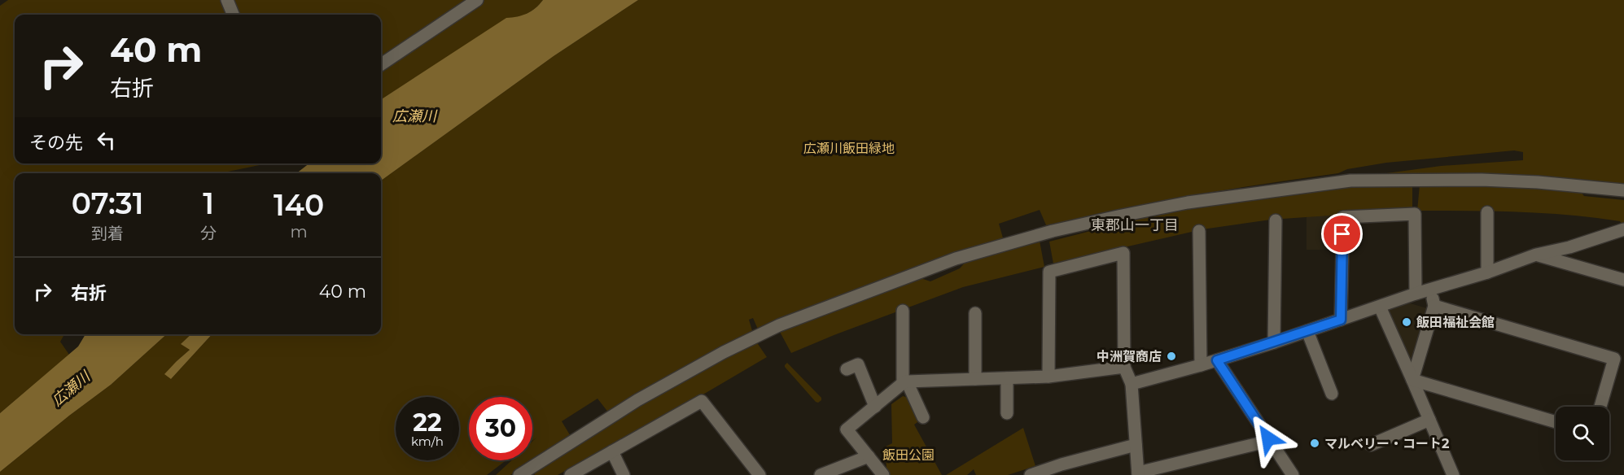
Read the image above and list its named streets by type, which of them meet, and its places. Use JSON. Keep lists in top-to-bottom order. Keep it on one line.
{"districts":["東郡山一丁目"],"water":["広瀬川"],"parks":["広瀬川飯田緑地","飯田公園"],"places":["飯田福祉会館","中洲賀商店","マルベリー・コート2"],"page":{"turn":["40 m","右折"],"then":"その先","eta":["07:31","到着","1","分","140","m"],"list":[{"name":"右折","value":"40 m"}],"speed":"22 km/h","limit":"30"}}
